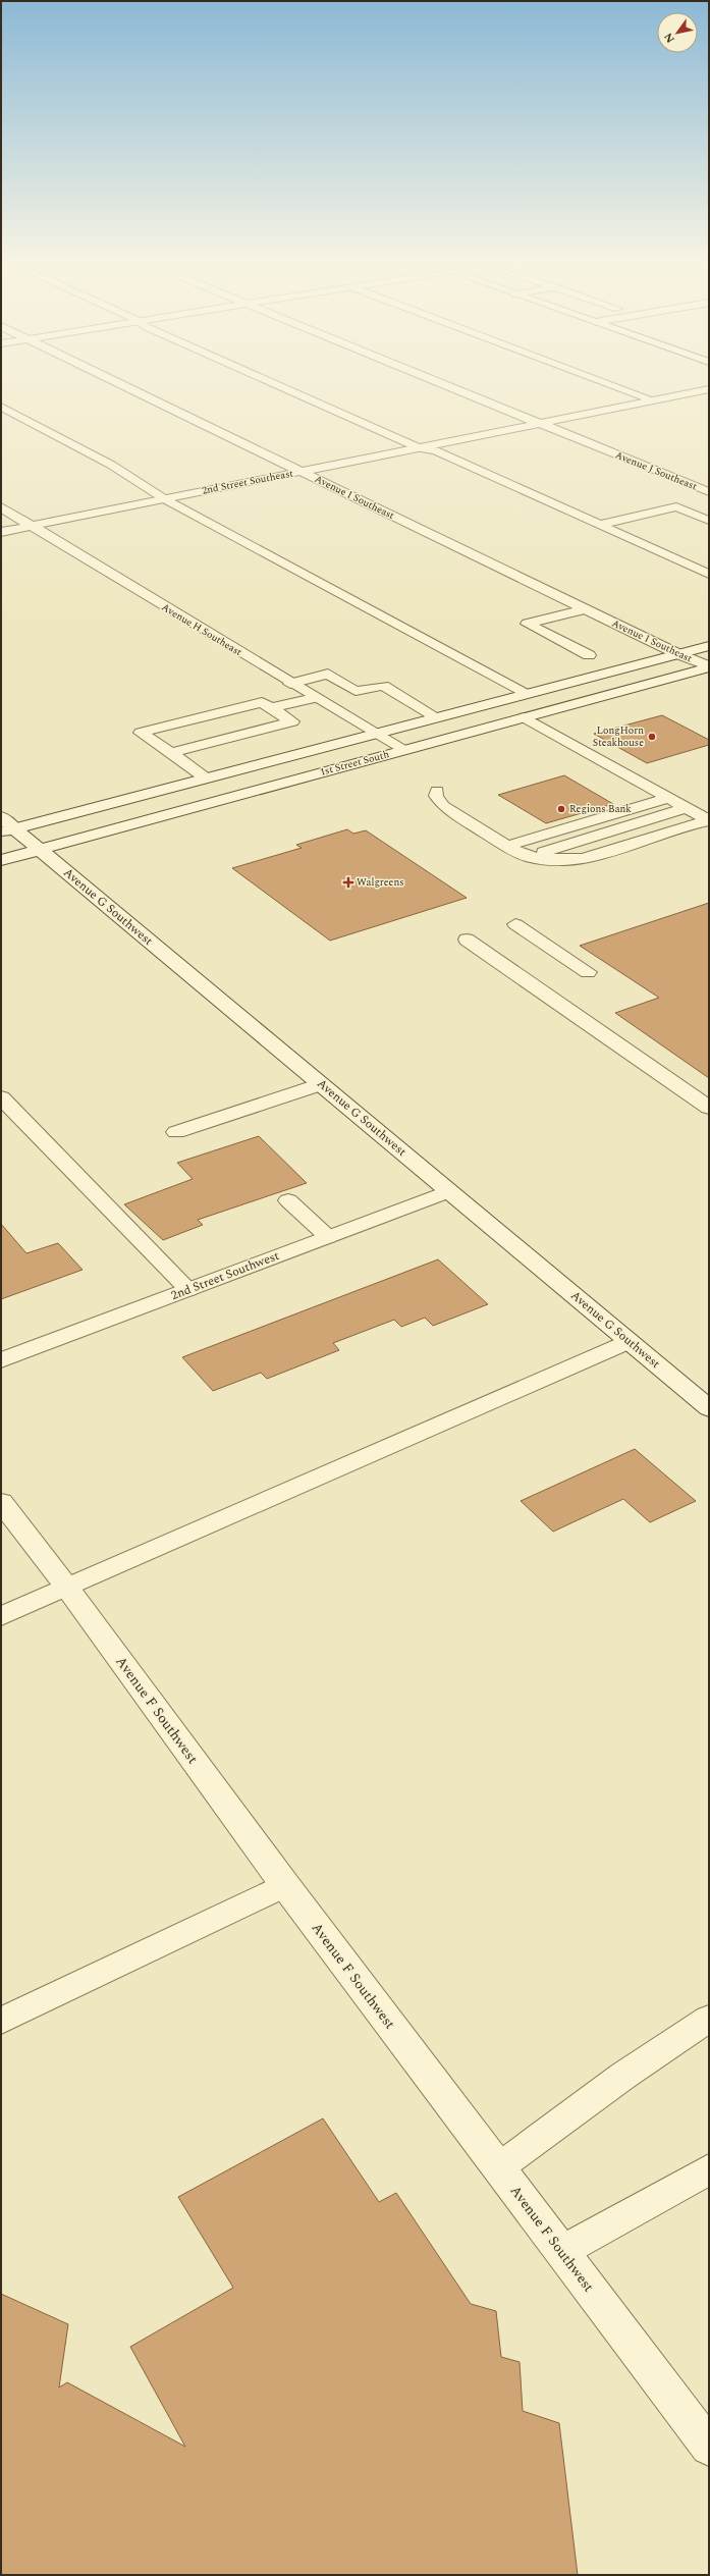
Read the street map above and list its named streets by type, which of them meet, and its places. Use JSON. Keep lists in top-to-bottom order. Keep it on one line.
{"streets":{"street":["Avenue J Southeast","2nd Street Southeast","Avenue I Southeast","Avenue H Southeast","1st Street South","Avenue G Southwest","2nd Street Southwest","Avenue F Southwest"]},"crossings":[["Avenue J Southeast","2nd Street Southeast"],["2nd Street Southeast","Avenue I Southeast"],["2nd Street Southeast","Avenue H Southeast"],["Avenue I Southeast","1st Street South"],["Avenue H Southeast","1st Street South"],["1st Street South","Avenue G Southwest"],["Avenue G Southwest","2nd Street Southwest"]],"places":{"other":["LongHorn Steakhouse","Regions Bank"],"health":["Walgreens"]},"north":"bottom left"}
